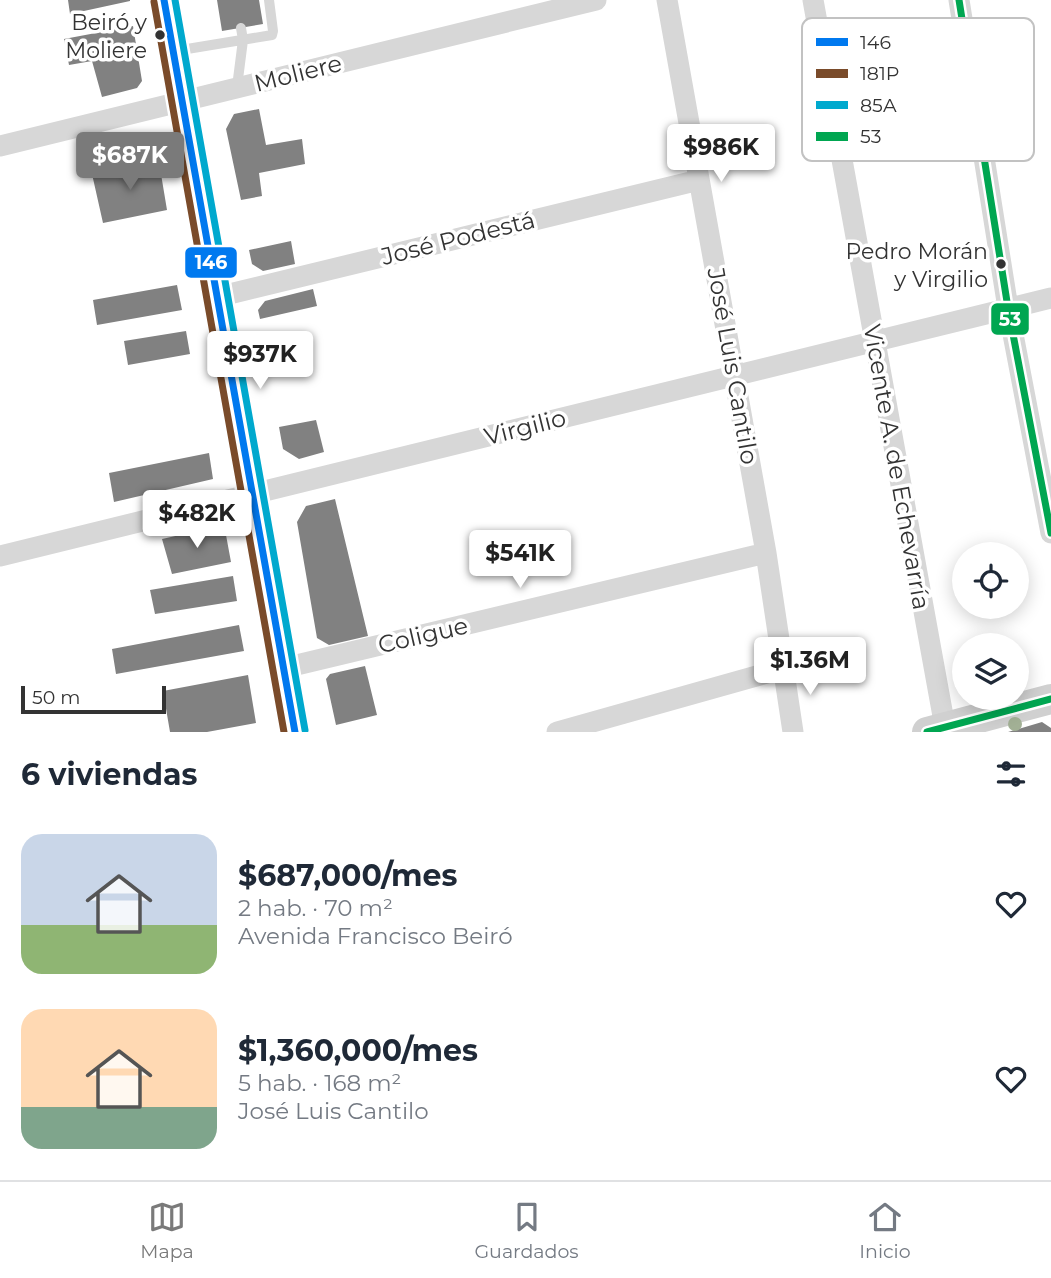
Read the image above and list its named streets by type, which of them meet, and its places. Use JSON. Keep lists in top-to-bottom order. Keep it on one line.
{"streets":{"street":["Moliere","José Podestá","José Luis Cantilo","Virgilio","Vicente A. de Echevarría","Coligue"]},"crossings":[["José Podestá","José Luis Cantilo"],["José Luis Cantilo","Virgilio"],["José Luis Cantilo","Coligue"],["Virgilio","Vicente A. de Echevarría"]],"places":["Beiró y Moliere","Pedro Morán y Virgilio"],"lines":["transit line 146","transit line 85A","transit line 53","transit line 181P"],"legend":["146","181P","85A","53"],"scale_bar":"50 m","page":{"price":["$986K","$687K","$937K","$482K","$541K","$1.36M"],"scale":"50 m","heading":"6 viviendas","list":[{"name":"$687,000/mes","note":"2 hab. · 70 m² · Avenida Francisco Beiró"},{"name":"$1,360,000/mes","note":"5 hab. · 168 m² · José Luis Cantilo"}],"tabs":["Mapa","Guardados","Inicio"]}}
